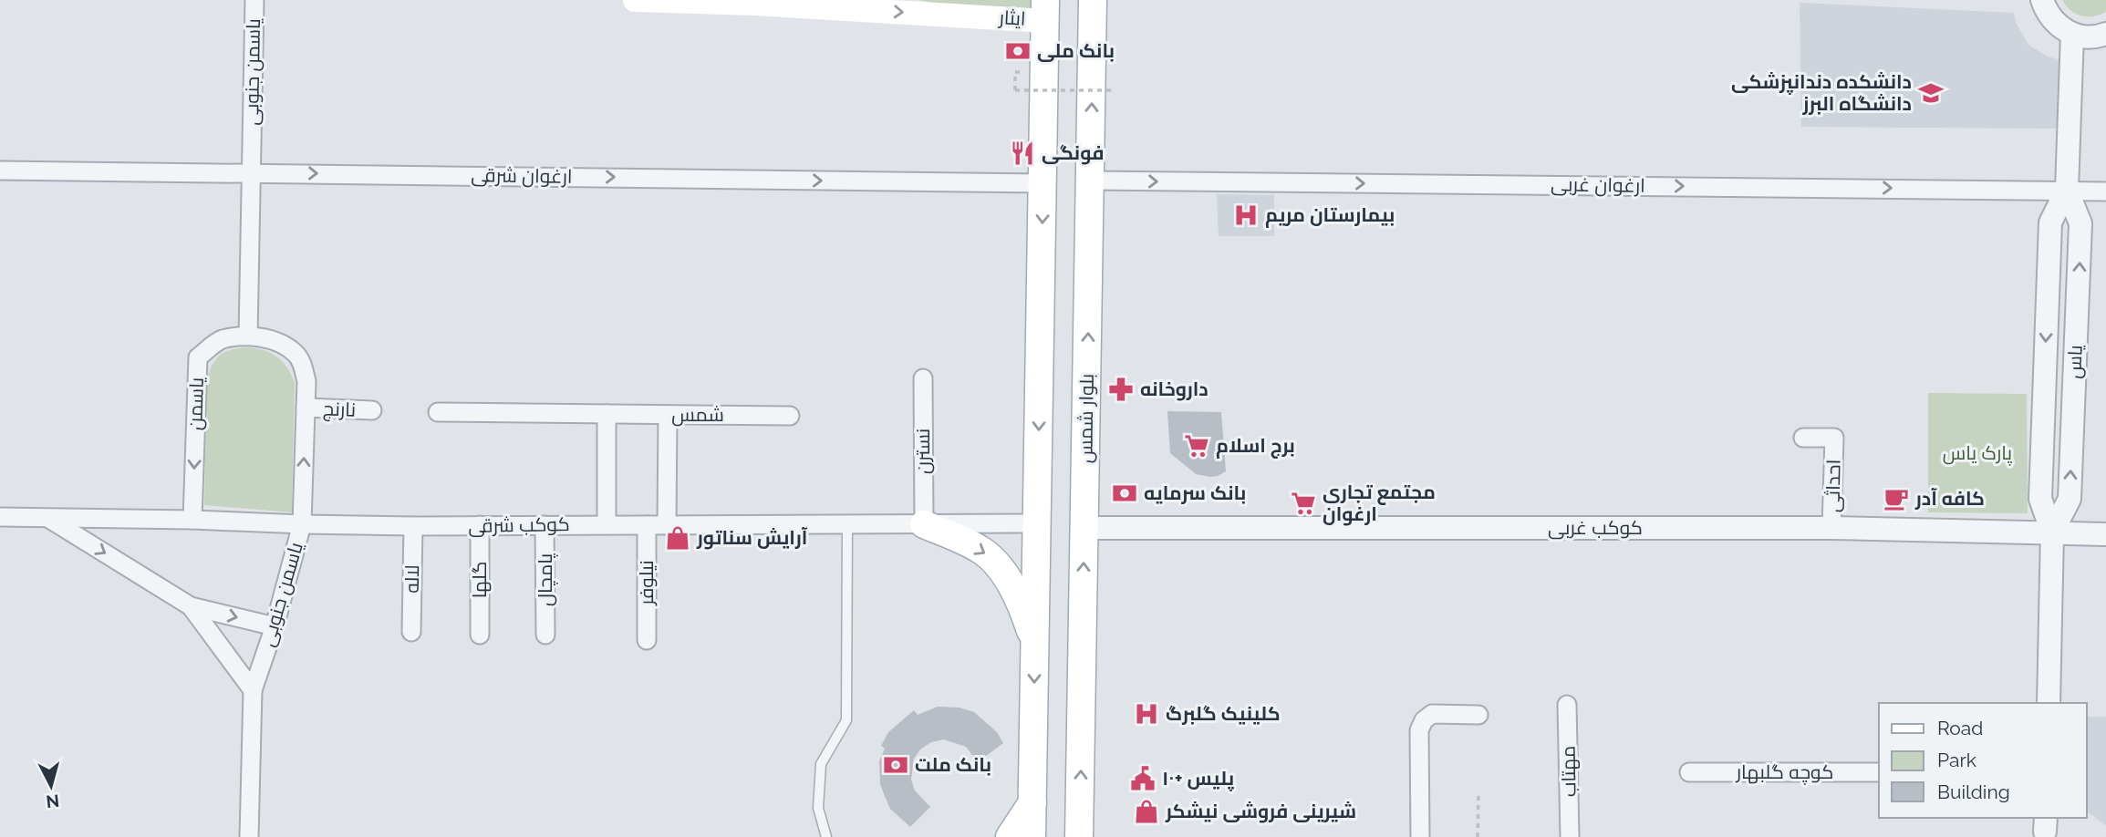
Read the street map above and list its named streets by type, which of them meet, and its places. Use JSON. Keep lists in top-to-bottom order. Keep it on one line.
{"streets":{"main road":["ایثار","بلوار شمس"],"street":["یاسمن جنوبی","ارغوان شرقی","ارغوان غربی","یاس","یاسمن","نارنج","شمس","نسترن","احداثی","کوکب شرقی","کوکب غربی","لاله","گلها","پامچال","نیلوفر","مهتاب","کوچه گلبهار"]},"crossings":[["یاسمن جنوبی","ارغوان شرقی"],["یاسمن جنوبی","یاسمن"],["یاسمن جنوبی","نارنج"],["یاسمن جنوبی","کوکب شرقی"],["ارغوان غربی","یاس"],["ارغوان غربی","بلوار شمس"],["یاس","کوکب غربی"],["یاسمن","کوکب شرقی"],["بلوار شمس","کوکب غربی"],["نسترن","کوکب شرقی"],["احداثی","کوکب غربی"],["کوکب شرقی","لاله"],["کوکب شرقی","گلها"],["کوکب شرقی","پامچال"],["کوکب شرقی","نیلوفر"]],"one_way":["ایثار","ارغوان شرقی","ارغوان غربی","یاسمن"],"parks":["پارک یاس"],"places":{"bank":["بانک ملی","بانک سرمایه","بانک ملت"],"school or university":["دانشکده دندانپزشکی دانشگاه البرز"],"restaurant":["فونگی"],"hospital":["بیمارستان مریم","کلینیک گلبرگ"],"pharmacy":["داروخانه"],"supermarket":["برج اسلام","مجتمع تجاری ارغوان"],"cafe":["کافه آدر"],"shop":["آرایش سناتور","شیرینی فروشی نیشکر"],"public building":["پلیس +۱۰"]},"legend":["Road","Park","Building"],"north":"bottom"}
